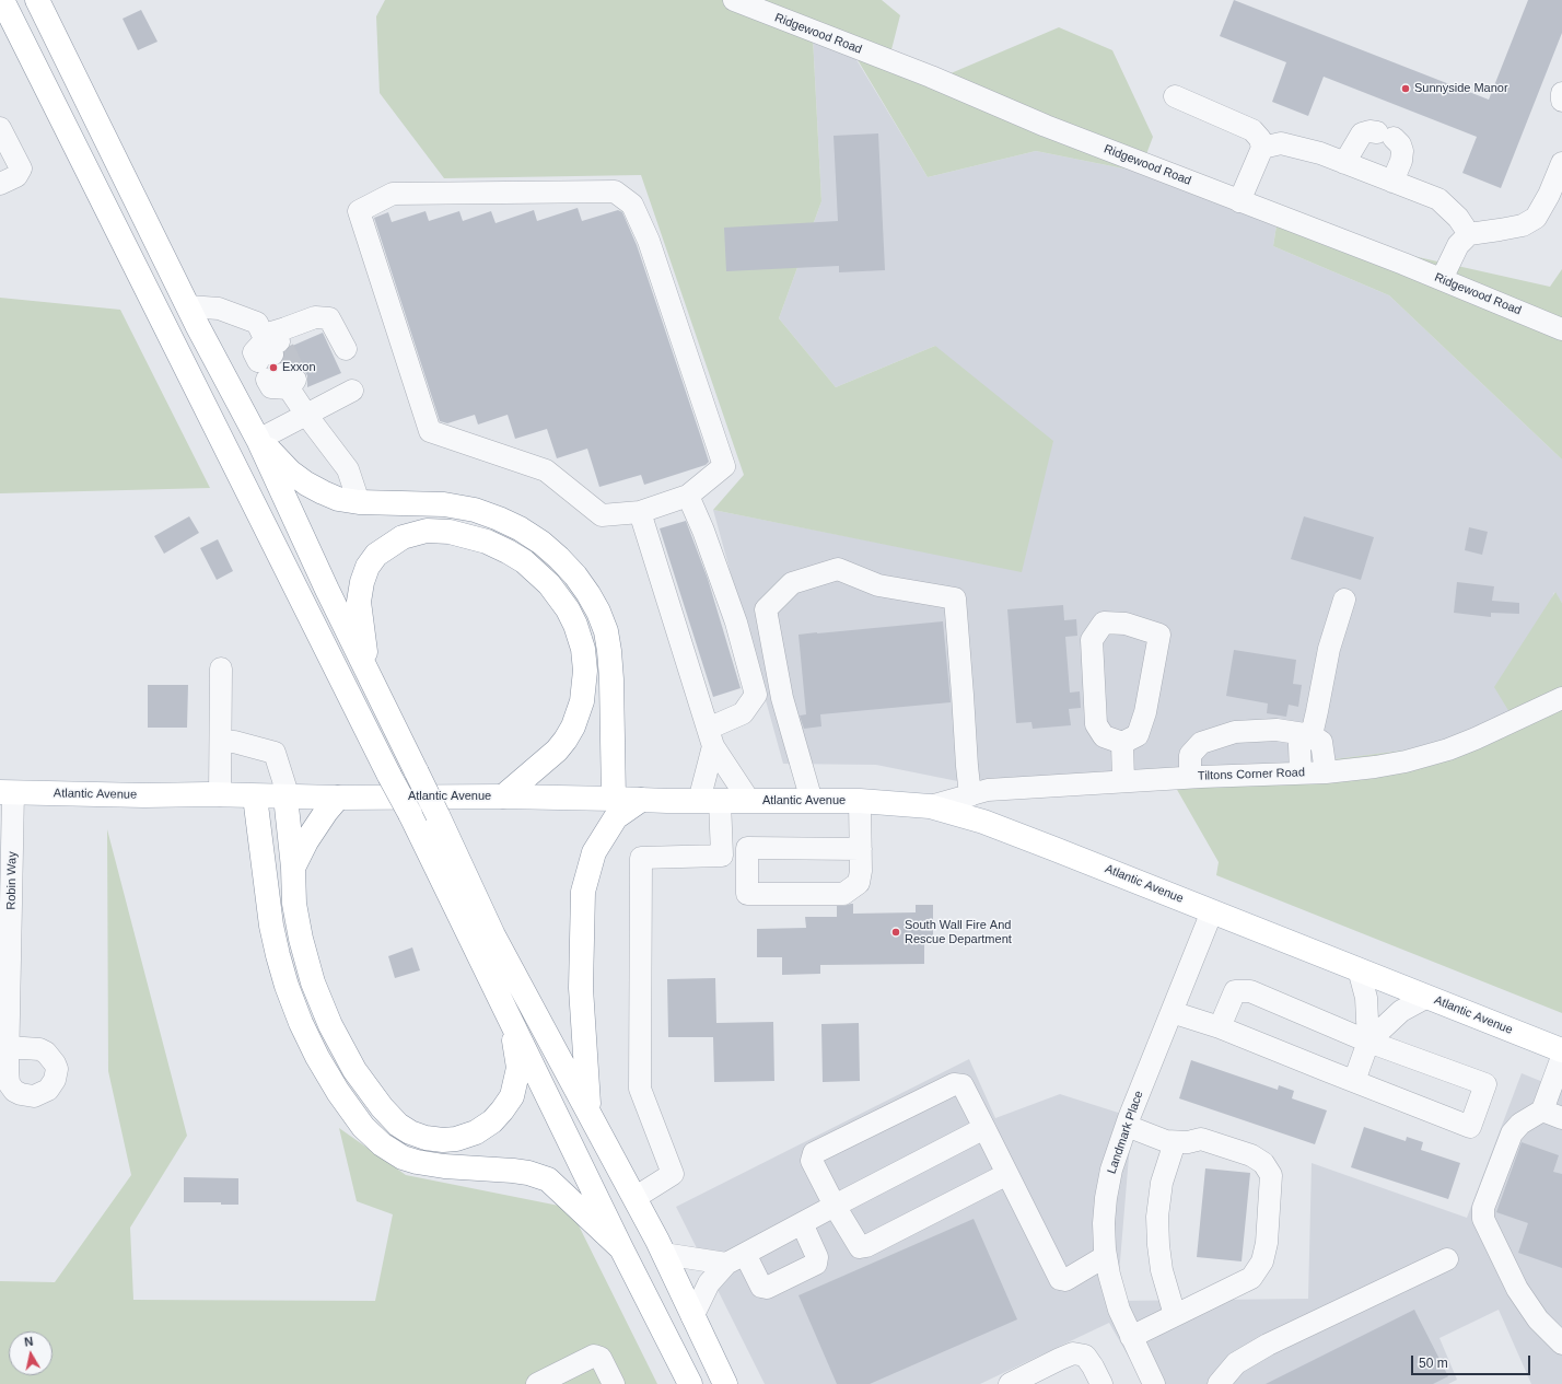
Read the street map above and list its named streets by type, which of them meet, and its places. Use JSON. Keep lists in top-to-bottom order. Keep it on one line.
{"streets":{"main road":["Atlantic Avenue"],"street":["Ridgewood Road","Tiltons Corner Road","Robin Way","Landmark Place"]},"crossings":[["Tiltons Corner Road","Atlantic Avenue"],["Atlantic Avenue","Robin Way"],["Atlantic Avenue","Landmark Place"]],"places":["Sunnyside Manor","Exxon","South Wall Fire And Rescue Department"],"scale_bar":"50 m","north":"top"}
